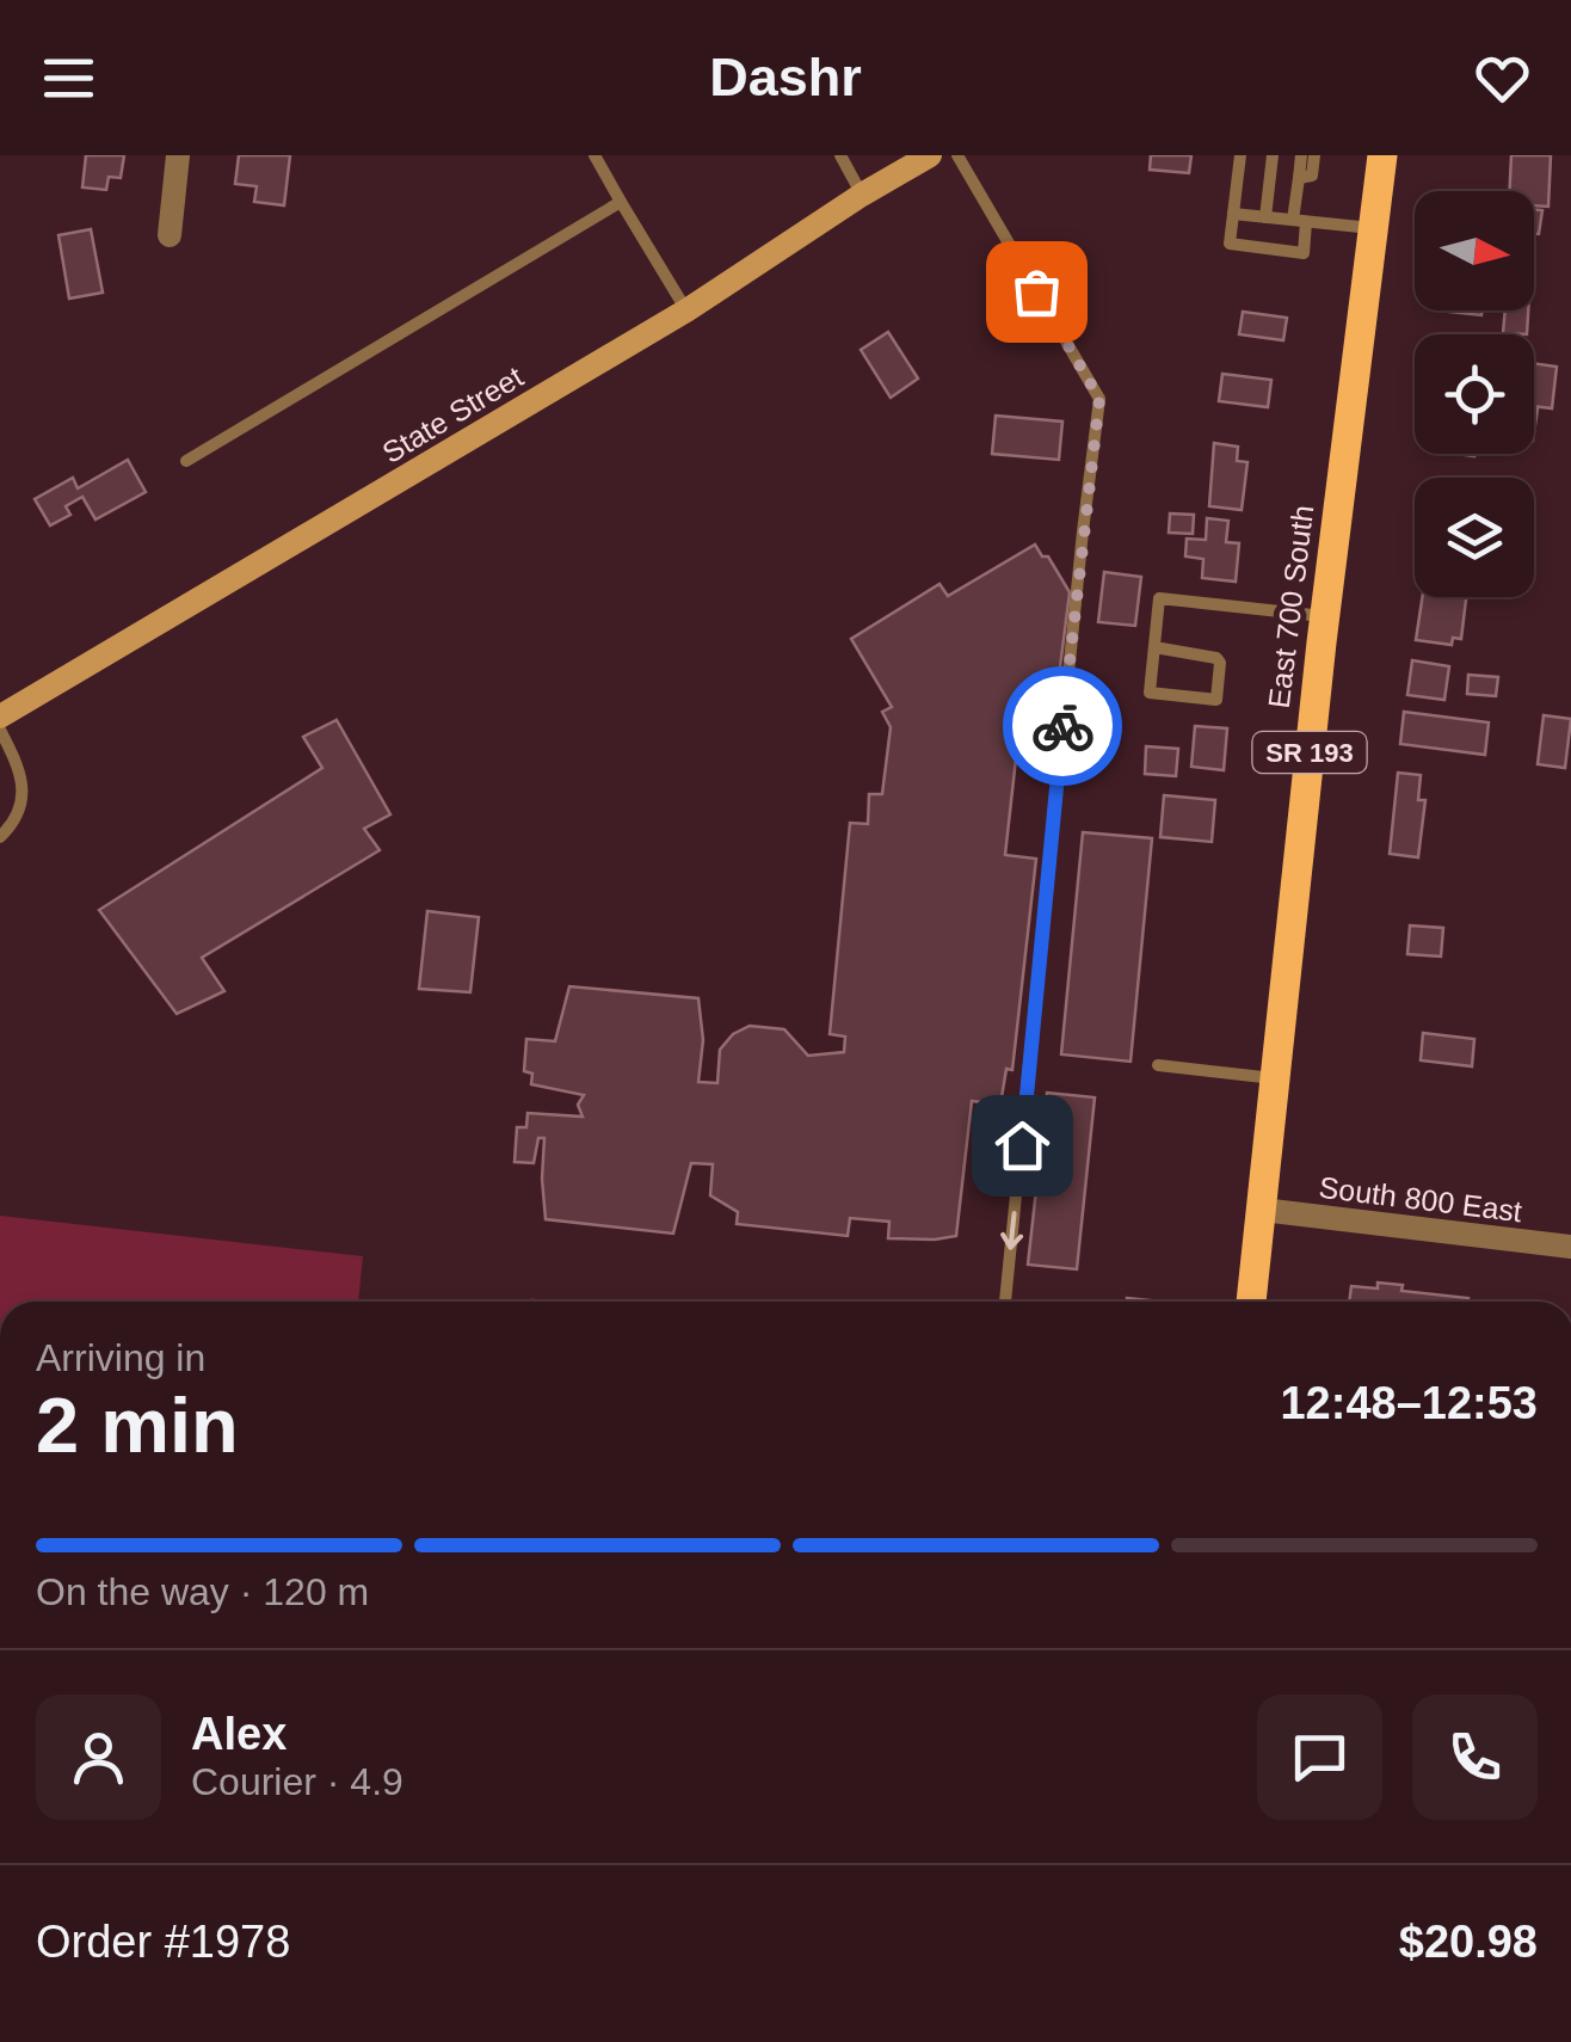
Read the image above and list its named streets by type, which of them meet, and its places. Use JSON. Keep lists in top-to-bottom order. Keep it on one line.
{"streets":{"main road":["State Street","East 700 South","SR 193"],"street":["South 800 East"]},"crossings":[["East 700 South","South 800 East"]],"north":"right","page":{"header":"Dashr","heading":["2 min","Arriving in","12:48–12:53"],"panel":["Alex","Courier · 4.9","Order #1978","$20.98"],"bar":"On the way · 120 m"}}
